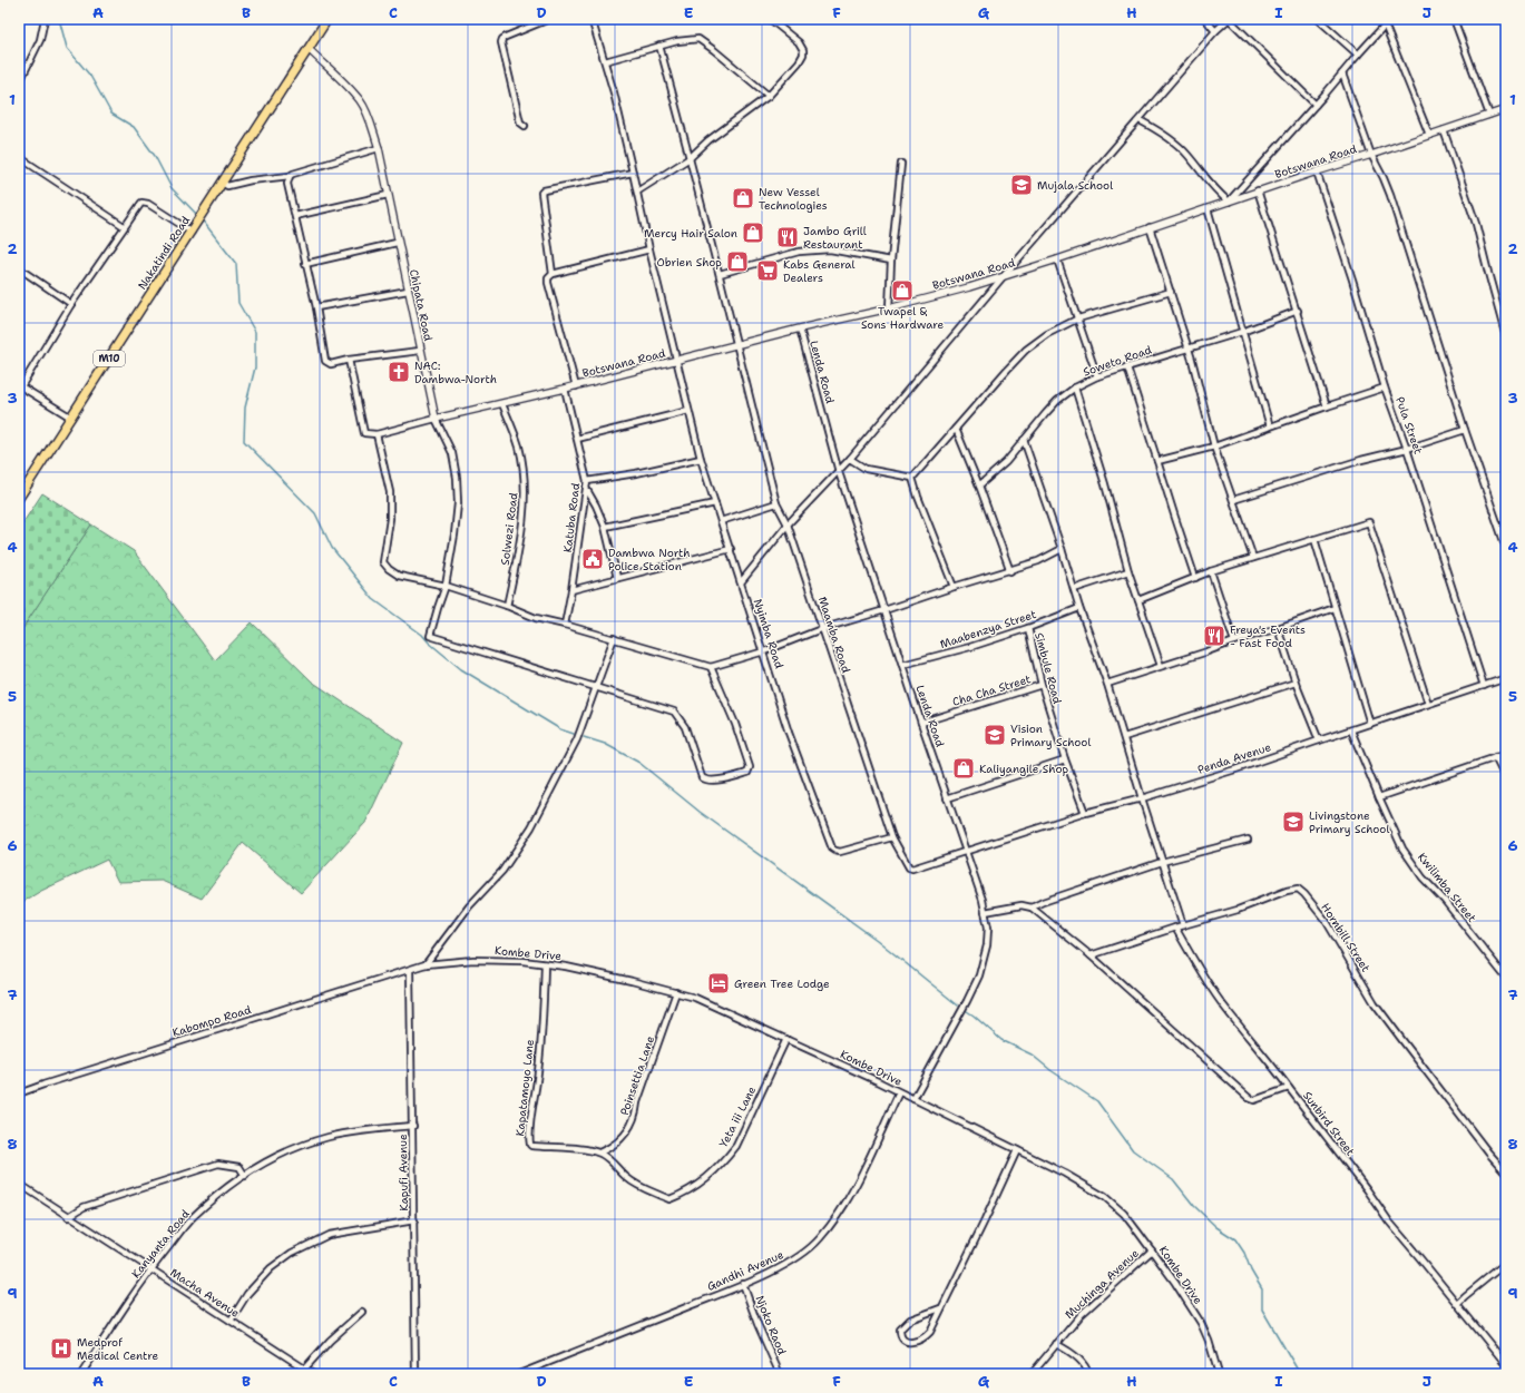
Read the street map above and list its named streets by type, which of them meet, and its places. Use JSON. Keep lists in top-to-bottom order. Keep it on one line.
{"streets":{"highway":["Nakatindi Road","M10"],"street":["Botswana Road","Chipata Road","Soweto Road","Lenda Road","Pula Street","Katuba Road","Solwezi Road","Maabenzya Street","Nyimba Road","Maamba Road","Simbule Road","Cha Cha Street","Penda Avenue","Kwilimba Street","Hornbill Street","Kombe Drive","Kabompo Road","Poinsettia Lane","Kapatamoyo Lane","Yeta iii Lane","Sunbird Street","Kapufi Avenue","Kanyanta Road","Gandhi Avenue","Muchinga Avenue","Macha Avenue","Njoko Raod"]},"crossings":[["Botswana Road","Chipata Road"],["Botswana Road","Lenda Road"],["Botswana Road","Pula Street"],["Botswana Road","Katuba Road"],["Botswana Road","Solwezi Road"],["Botswana Road","Nyimba Road"],["Botswana Road","Maamba Road"],["Nakatindi Road","Chipata Road"],["Lenda Road","Maabenzya Street"],["Lenda Road","Maamba Road"],["Lenda Road","Cha Cha Street"],["Lenda Road","Penda Avenue"],["Lenda Road","Kombe Drive"],["Pula Street","Penda Avenue"],["Maabenzya Street","Simbule Road"],["Nyimba Road","Maamba Road"],["Maamba Road","Penda Avenue"],["Simbule Road","Cha Cha Street"],["Simbule Road","Penda Avenue"],["Penda Avenue","Kwilimba Street"],["Hornbill Street","Sunbird Street"],["Kombe Drive","Kabompo Road"],["Kombe Drive","Poinsettia Lane"],["Kombe Drive","Kapatamoyo Lane"],["Kombe Drive","Yeta iii Lane"],["Kombe Drive","Kapufi Avenue"],["Kombe Drive","Gandhi Avenue"],["Kombe Drive","Muchinga Avenue"],["Kabompo Road","Kapufi Avenue"],["Poinsettia Lane","Kapatamoyo Lane"],["Poinsettia Lane","Yeta iii Lane"],["Kapatamoyo Lane","Yeta iii Lane"],["Kapufi Avenue","Kanyanta Road"],["Kanyanta Road","Macha Avenue"],["Gandhi Avenue","Njoko Raod"]],"places":{"school or university":["Mujala School","Vision Primary School","Livingstone Primary School"],"shop":["New Vessel Technologies","Mercy Hair Salon","Obrien Shop","Twapel & Sons Hardware","Kaliyangile Shop"],"restaurant":["Jambo Grill Restaurant","Freya's Events - Fast Food"],"supermarket":["Kabs General Dealers"],"church":["NAC: Dambwa-North"],"public building":["Dambwa North Police Station"],"hotel":["Green Tree Lodge"],"hospital":["Medprof Medical Centre"]},"grid":{"columns":["A","B","C","D","E","F","G","H","I","J"],"rows":["1","2","3","4","5","6","7","8","9"]}}
